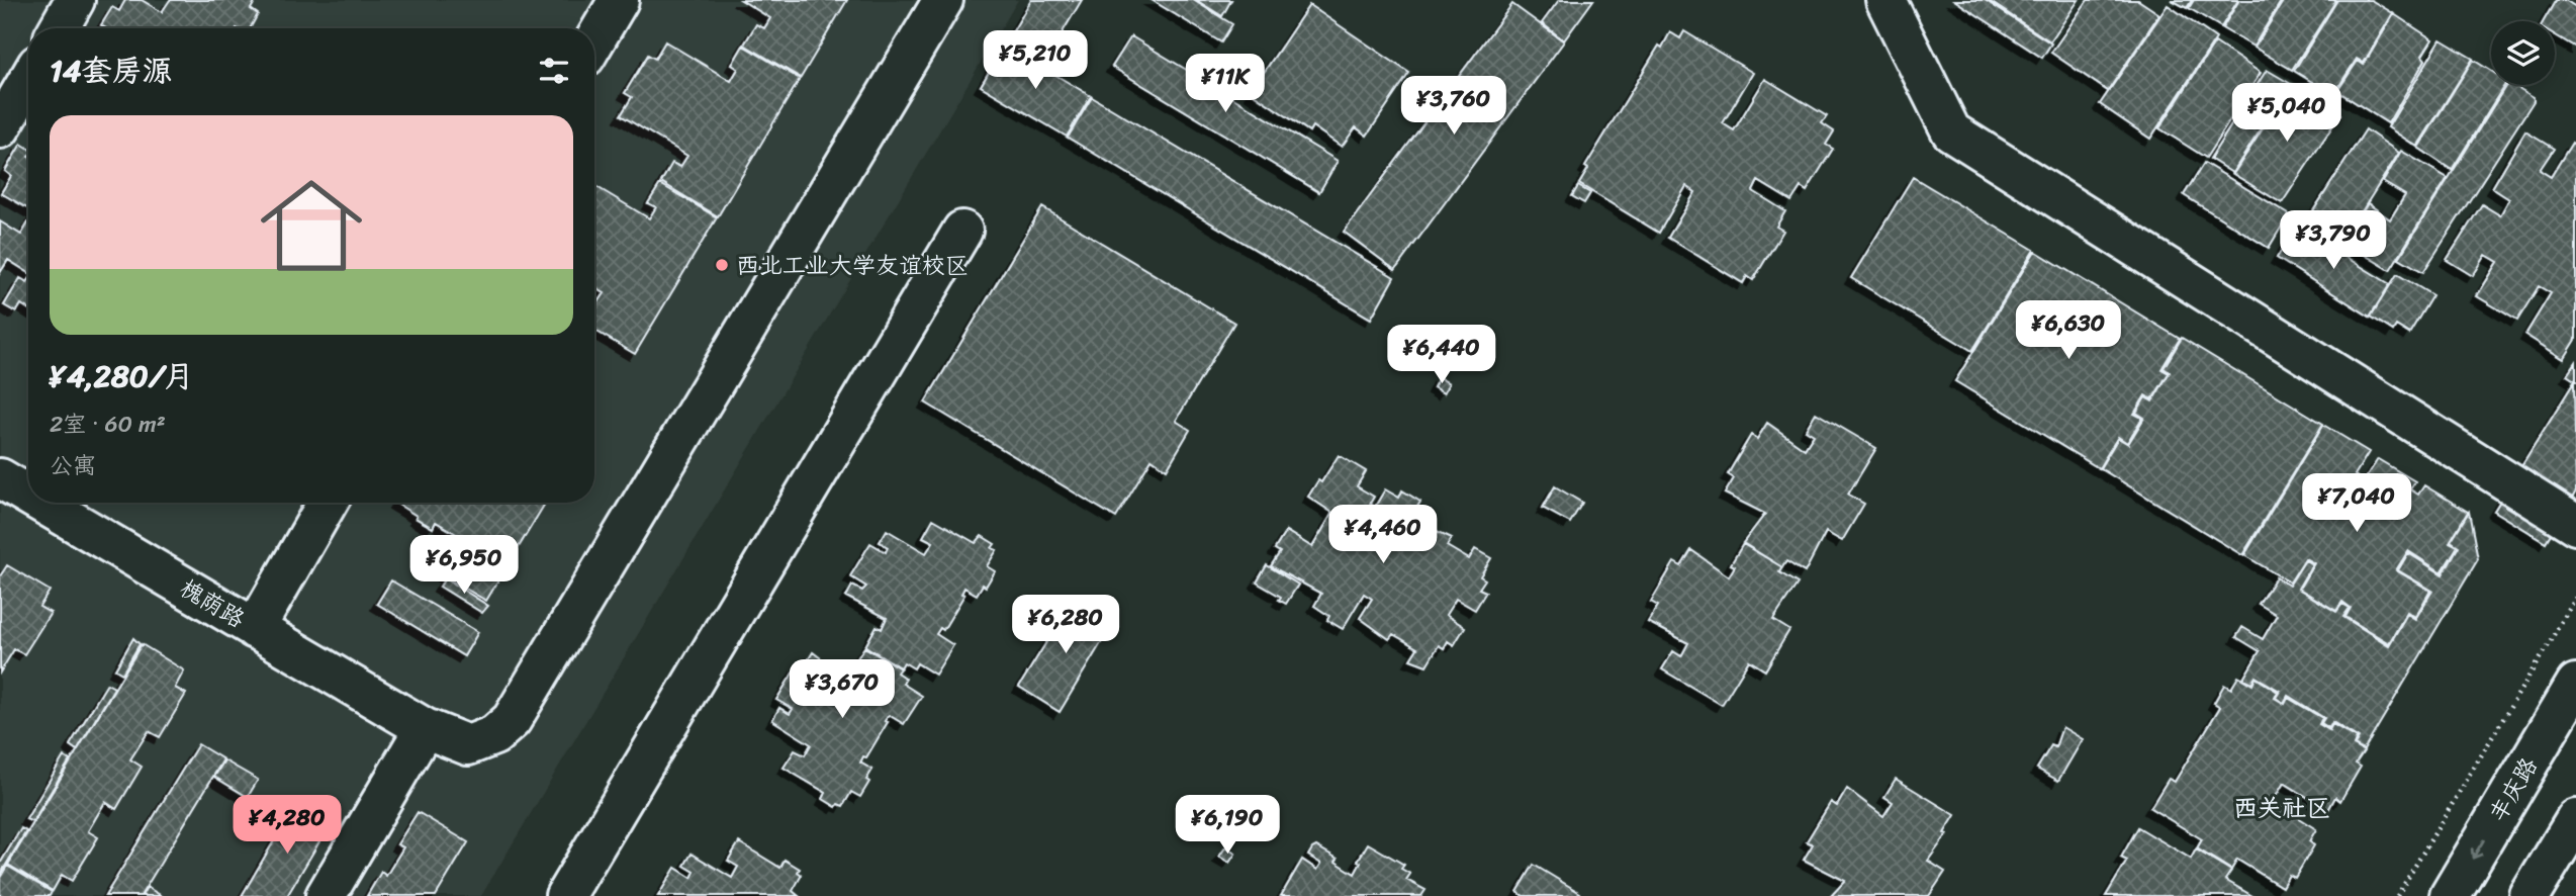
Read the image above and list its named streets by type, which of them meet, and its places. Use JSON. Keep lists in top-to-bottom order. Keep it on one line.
{"streets":{"street":["槐荫路","丰庆路"]},"districts":["西关社区"],"places":["西北工业大学友谊校区"],"page":{"heading":"14套房源","price":["¥5,210","¥11K","¥3,760","¥5,040","¥3,790","¥6,630","¥6,440","¥7,040","¥4,460","¥6,950","¥6,280","¥3,670","¥4,280","¥6,190"],"list":[{"name":"¥4,280/月","note":"2室 · 60 m² · 公寓"}]}}
